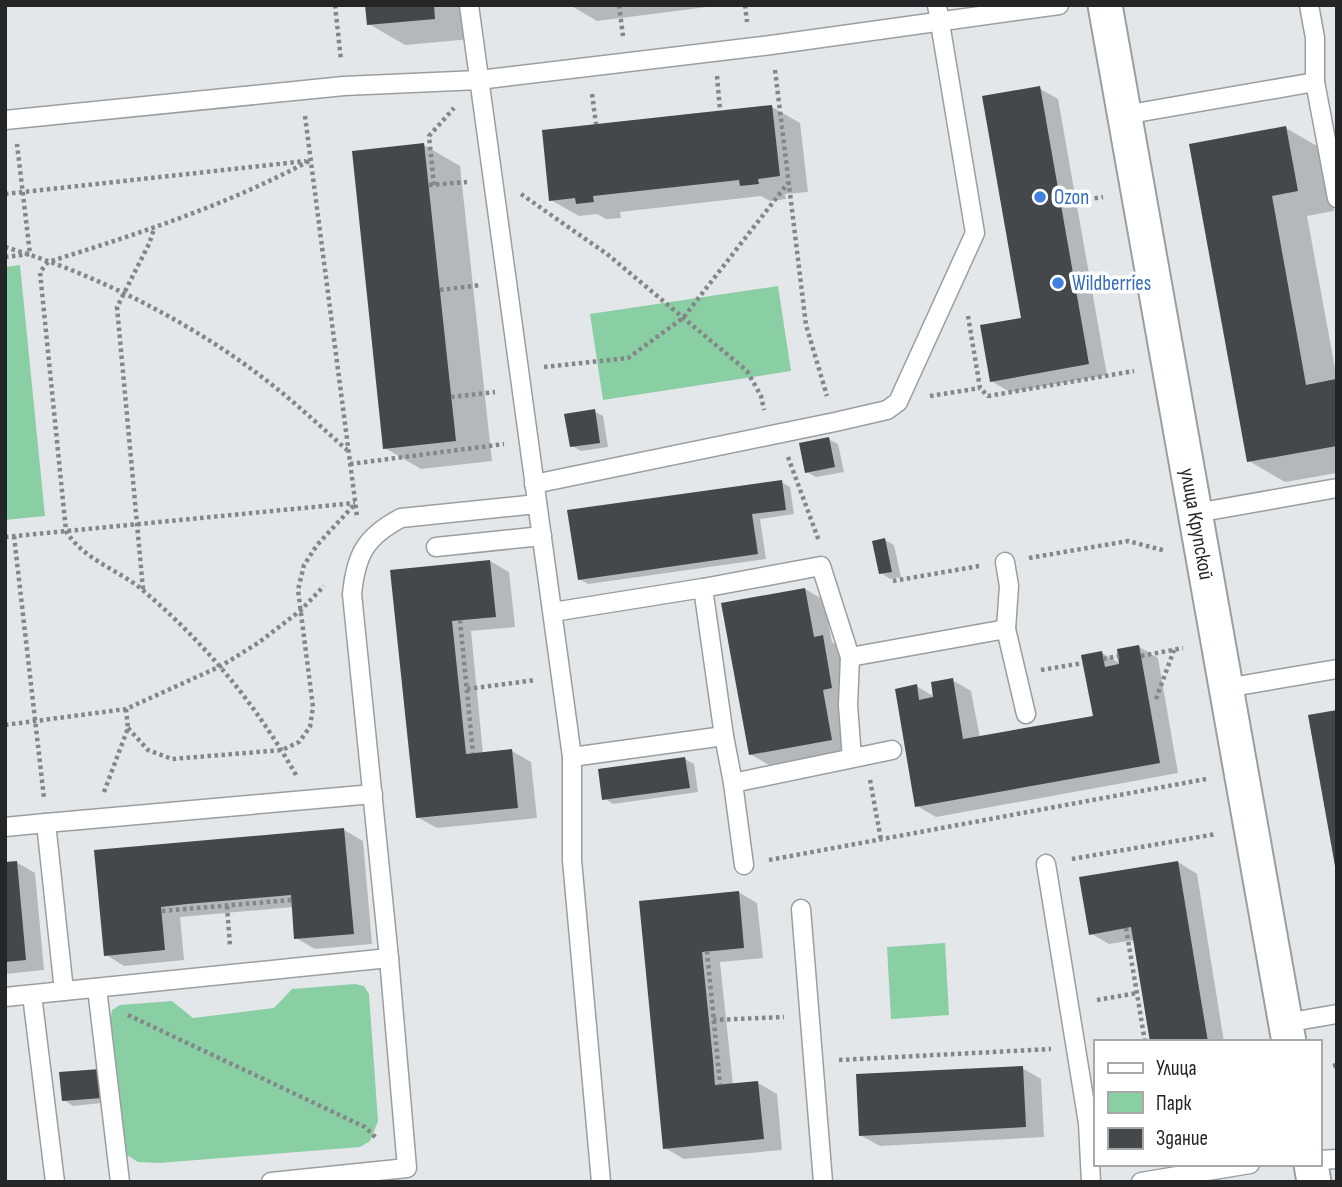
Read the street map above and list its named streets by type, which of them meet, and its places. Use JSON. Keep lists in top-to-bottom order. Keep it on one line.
{"streets":{"street":["улица Крупской"]},"places":["Ozon","Wildberries"],"legend":["Улица","Парк","Здание"]}
